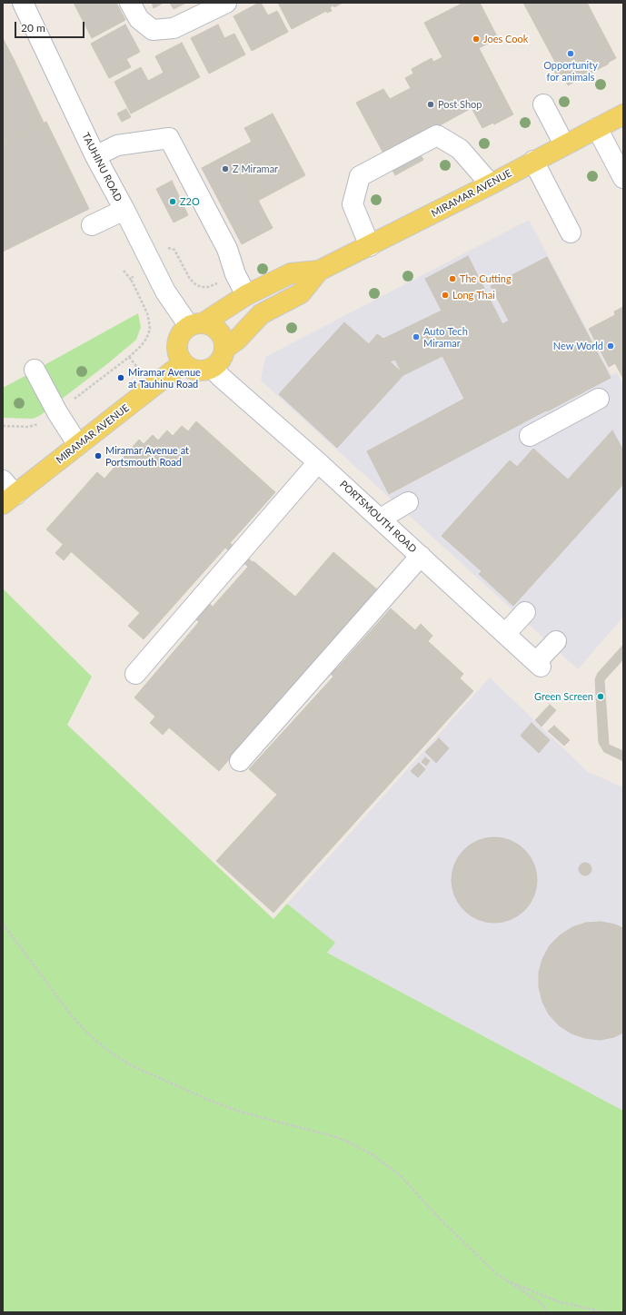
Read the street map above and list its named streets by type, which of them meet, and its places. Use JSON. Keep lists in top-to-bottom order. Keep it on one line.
{"streets":{"main road":["MIRAMAR AVENUE"],"street":["TAUHINU ROAD","PORTSMOUTH ROAD"]},"crossings":[["TAUHINU ROAD","MIRAMAR AVENUE"],["TAUHINU ROAD","PORTSMOUTH ROAD"],["MIRAMAR AVENUE","PORTSMOUTH ROAD"]],"places":["Joes Cook","Opportunity for animals","Post Shop","Z Miramar","Z2O","The Cutting","Long Thai","Auto Tech Miramar","New World","Miramar Avenue at Tauhinu Road","Miramar Avenue at Portsmouth Road","Green Screen"],"scale_bar":"20 m"}
